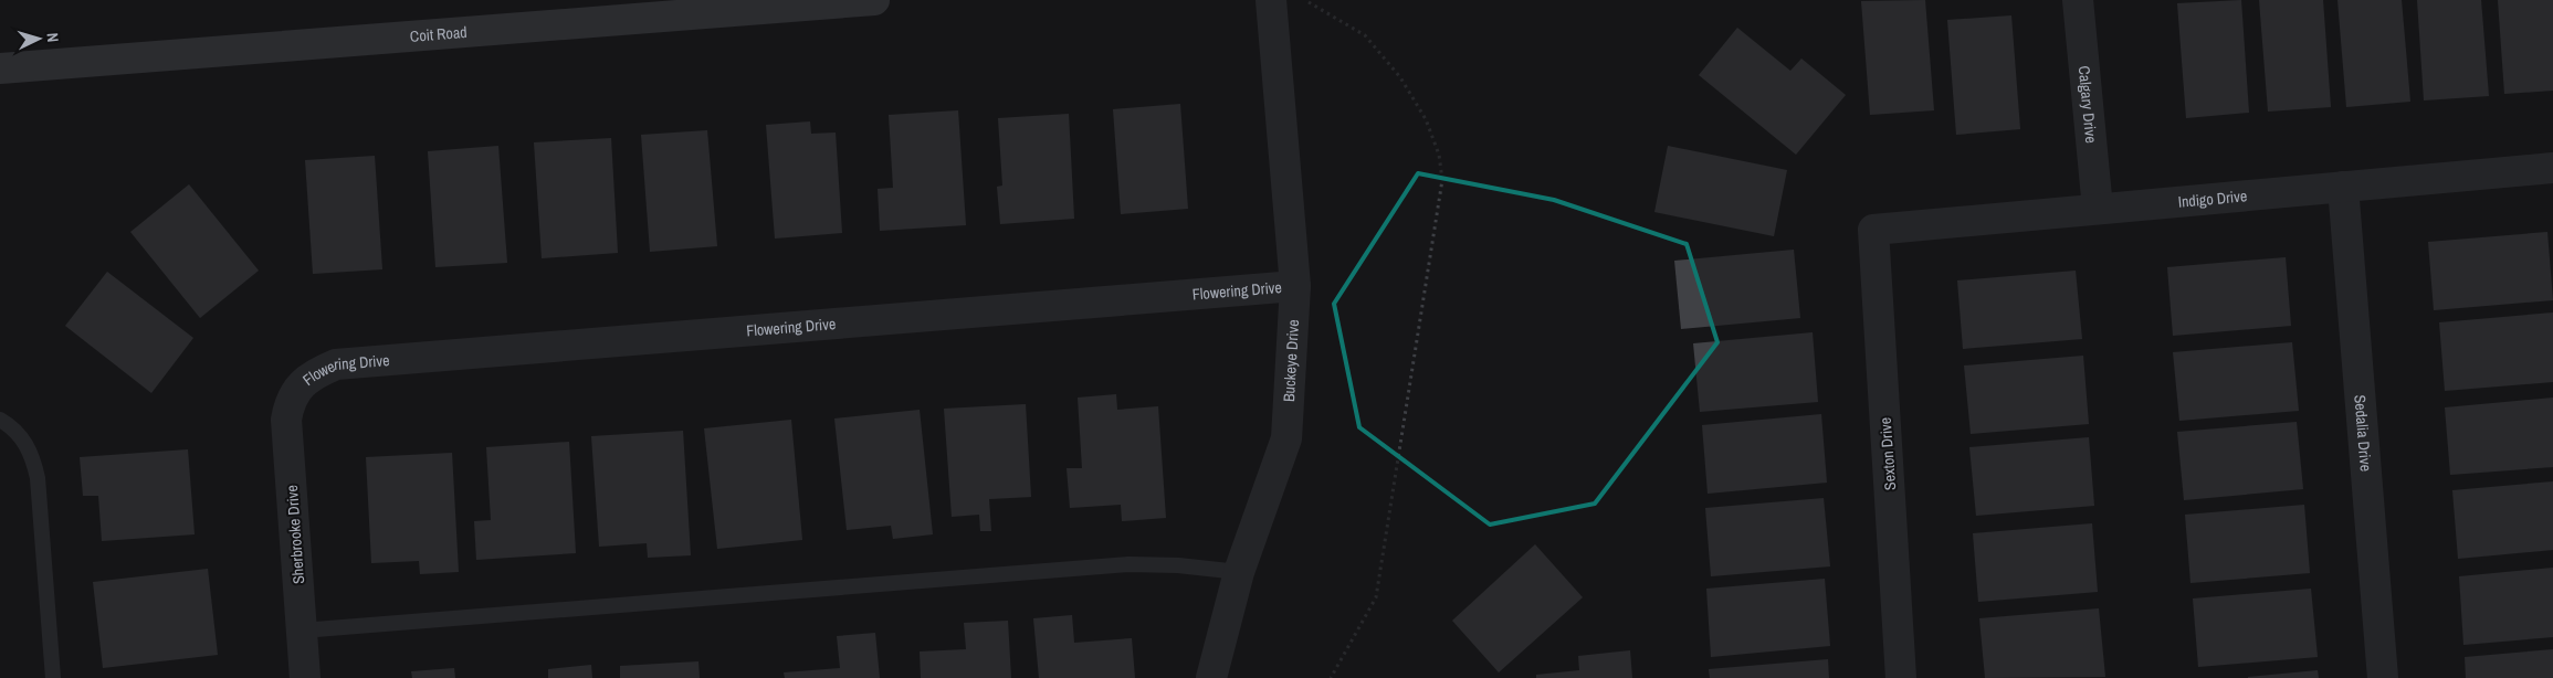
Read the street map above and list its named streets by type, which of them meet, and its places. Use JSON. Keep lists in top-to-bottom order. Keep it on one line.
{"streets":{"main road":["Coit Road"],"street":["Calgary Drive","Indigo Drive","Flowering Drive","Buckeye Drive","Sedalia Drive","Sexton Drive","Sherbrooke Drive"]},"crossings":[["Calgary Drive","Indigo Drive"],["Indigo Drive","Sedalia Drive"],["Indigo Drive","Sexton Drive"],["Flowering Drive","Buckeye Drive"],["Flowering Drive","Sherbrooke Drive"]],"north":"right"}
